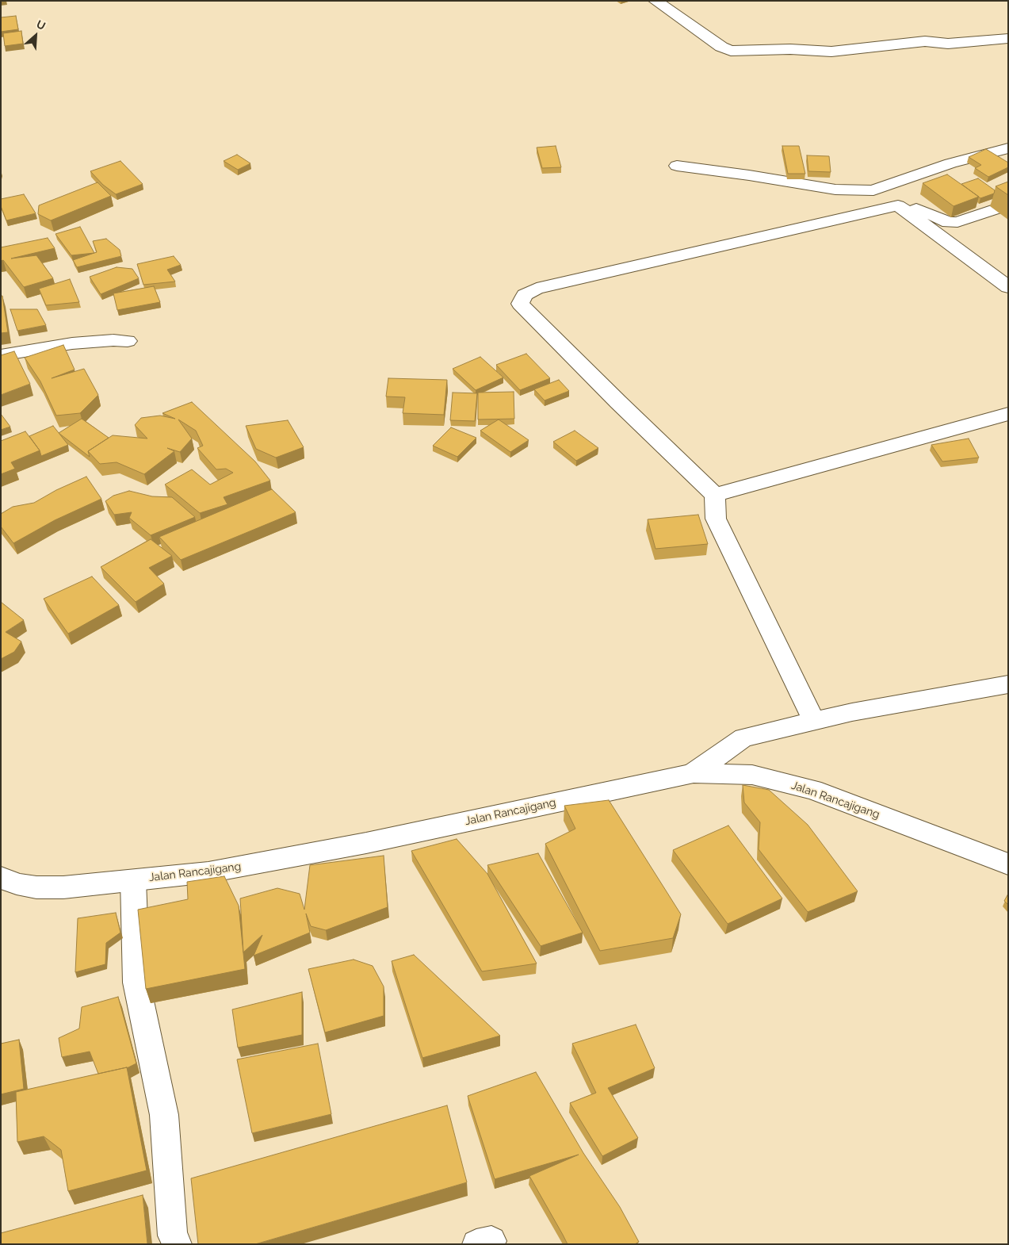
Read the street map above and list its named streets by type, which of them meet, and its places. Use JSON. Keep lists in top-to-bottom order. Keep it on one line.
{"streets":{"street":["Jalan Rancajigang"]},"north":"top right"}
